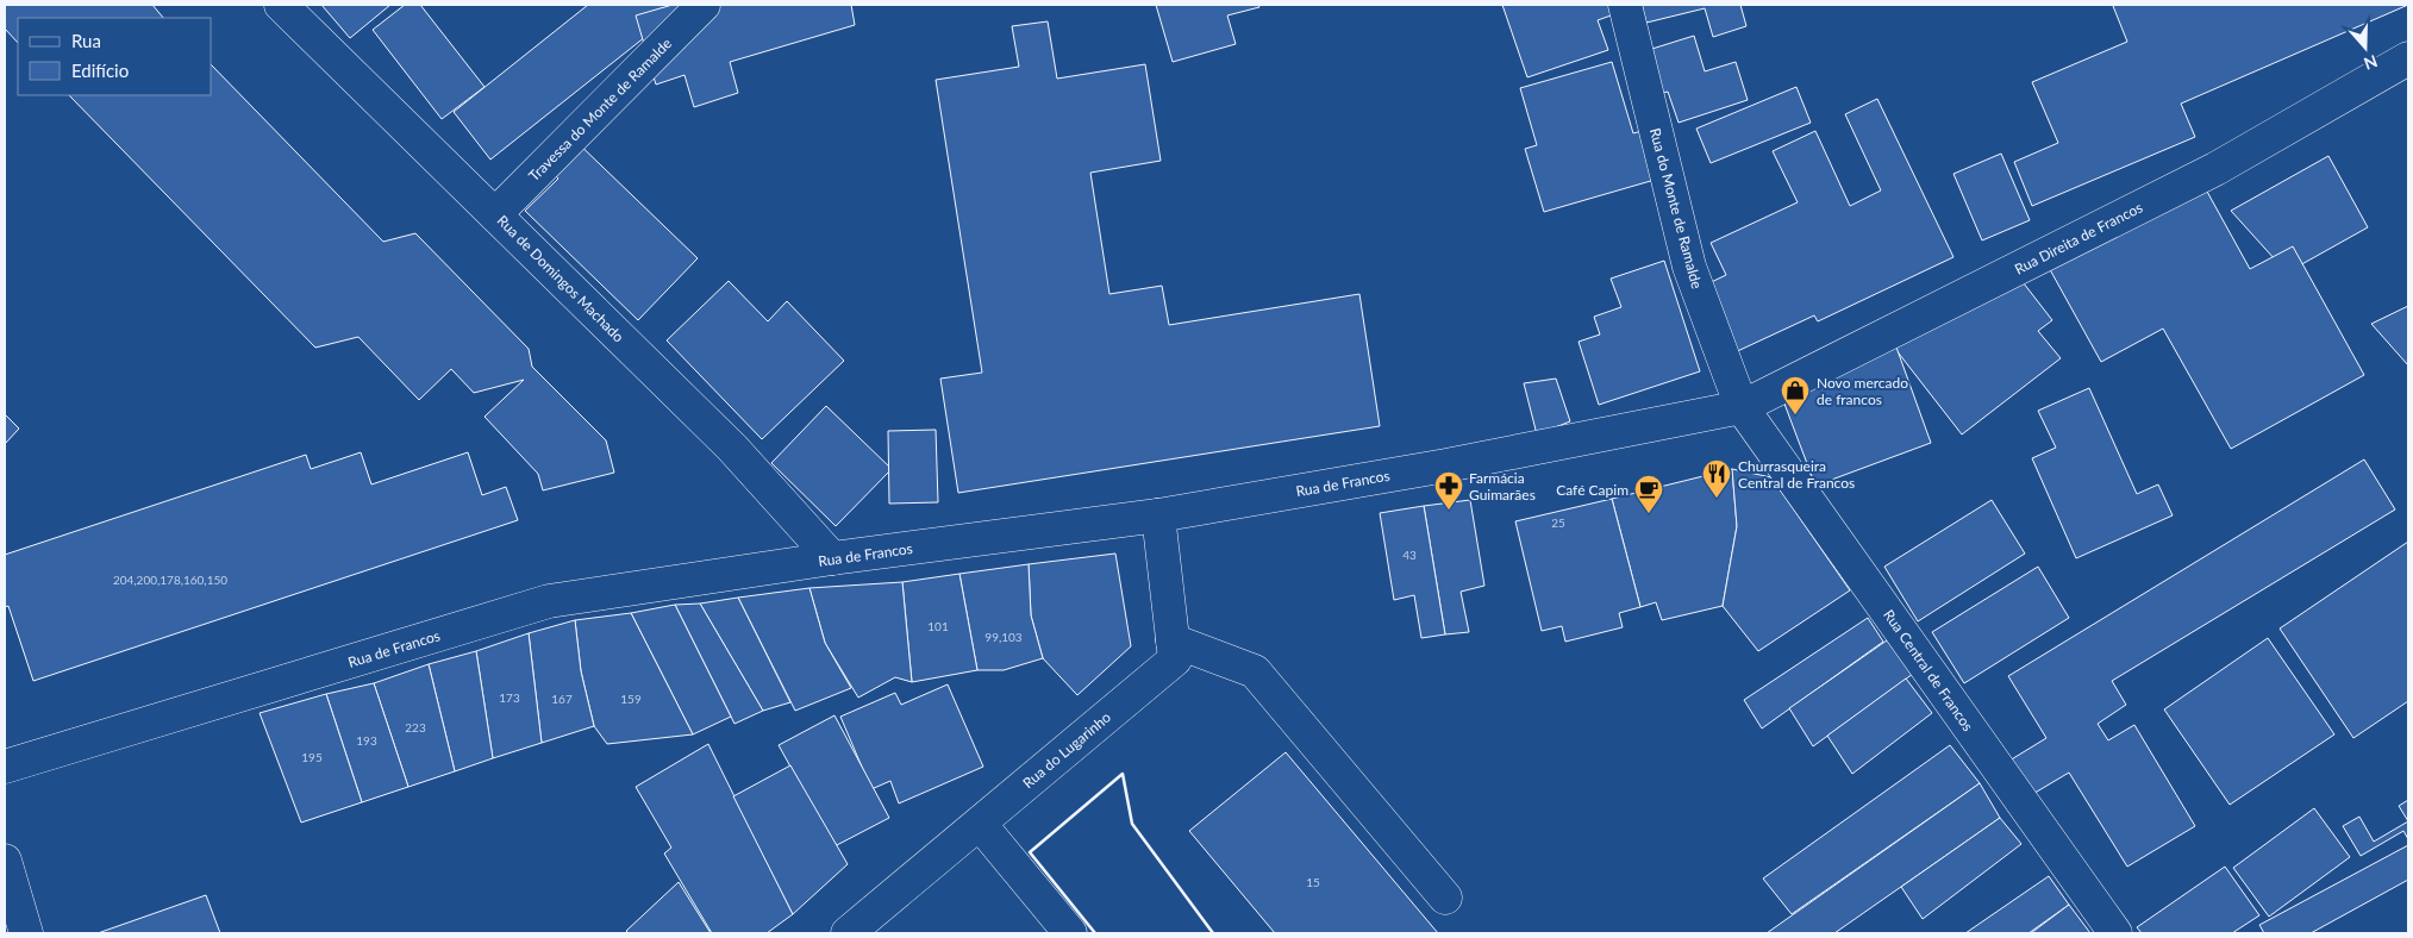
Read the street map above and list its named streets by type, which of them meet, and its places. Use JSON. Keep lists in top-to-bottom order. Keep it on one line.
{"streets":{"street":["Travessa do Monte de Ramalde","Rua do Monte de Ramalde","Rua Direita de Francos","Rua de Domingos Machado","Rua de Francos","Rua Central de Francos","Rua do Lugarinho"]},"crossings":[["Travessa do Monte de Ramalde","Rua de Domingos Machado"],["Rua do Monte de Ramalde","Rua Direita de Francos"],["Rua do Monte de Ramalde","Rua de Francos"],["Rua do Monte de Ramalde","Rua Central de Francos"],["Rua Direita de Francos","Rua de Francos"],["Rua Direita de Francos","Rua Central de Francos"],["Rua de Domingos Machado","Rua de Francos"],["Rua de Francos","Rua Central de Francos"],["Rua de Francos","Rua do Lugarinho"]],"places":{"shop":["Novo mercado de francos"],"restaurant":["Churrasqueira Central de Francos"],"pharmacy":["Farmácia Guimarães"],"cafe":["Café Capim"]},"house_numbers":["25","43","204,200,178,160,150","101","99,103","173","167","159","223","193","195","15"],"legend":["Rua","Edifício"],"north":"bottom"}
